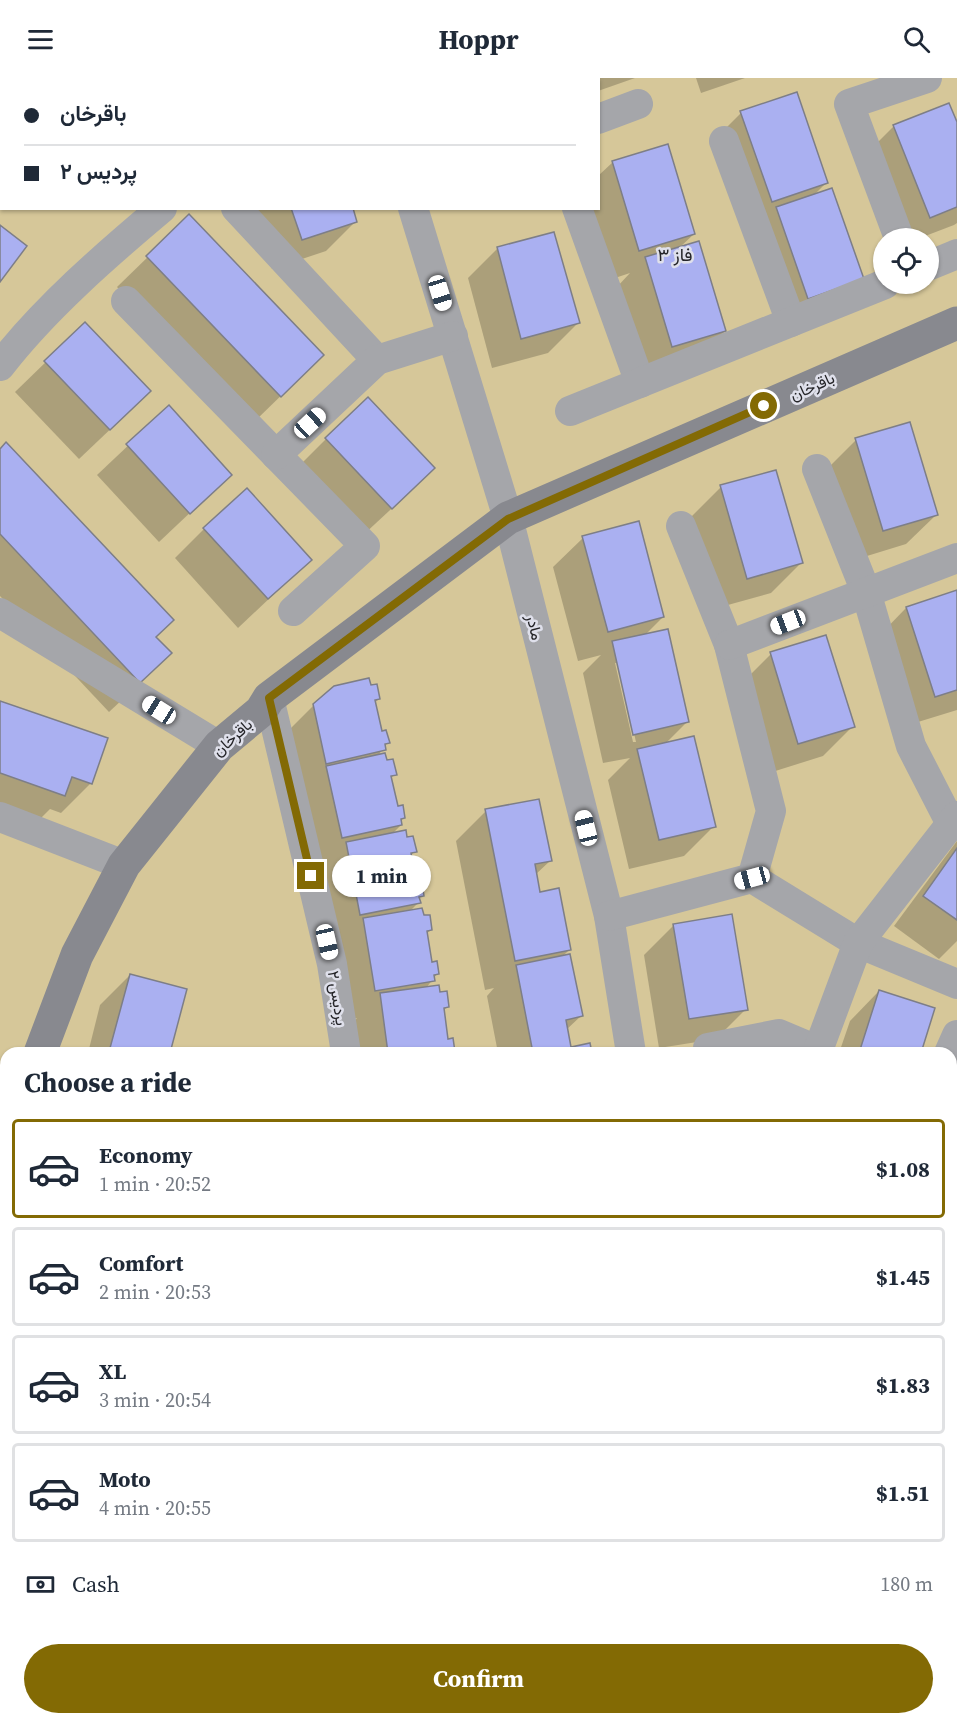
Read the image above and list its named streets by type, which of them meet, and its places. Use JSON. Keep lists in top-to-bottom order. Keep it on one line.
{"streets":{"main road":["باقرخان"],"street":["مادر","پردیس ۲"]},"crossings":[["باقرخان","مادر"],["باقرخان","پردیس ۲"]],"districts":["فاز ۳"],"page":{"header":"Hoppr","banner":["باقرخان","پردیس ۲"],"bubble":"1 min","heading":"Choose a ride","list":[{"name":"Economy","note":"1 min · 20:52","value":"$1.08"},{"name":"Comfort","note":"2 min · 20:53","value":"$1.45"},{"name":"XL","note":"3 min · 20:54","value":"$1.83"},{"name":"Moto","note":"4 min · 20:55","value":"$1.51"}],"pay":["Cash","180 m"],"buttons":"Confirm"}}
